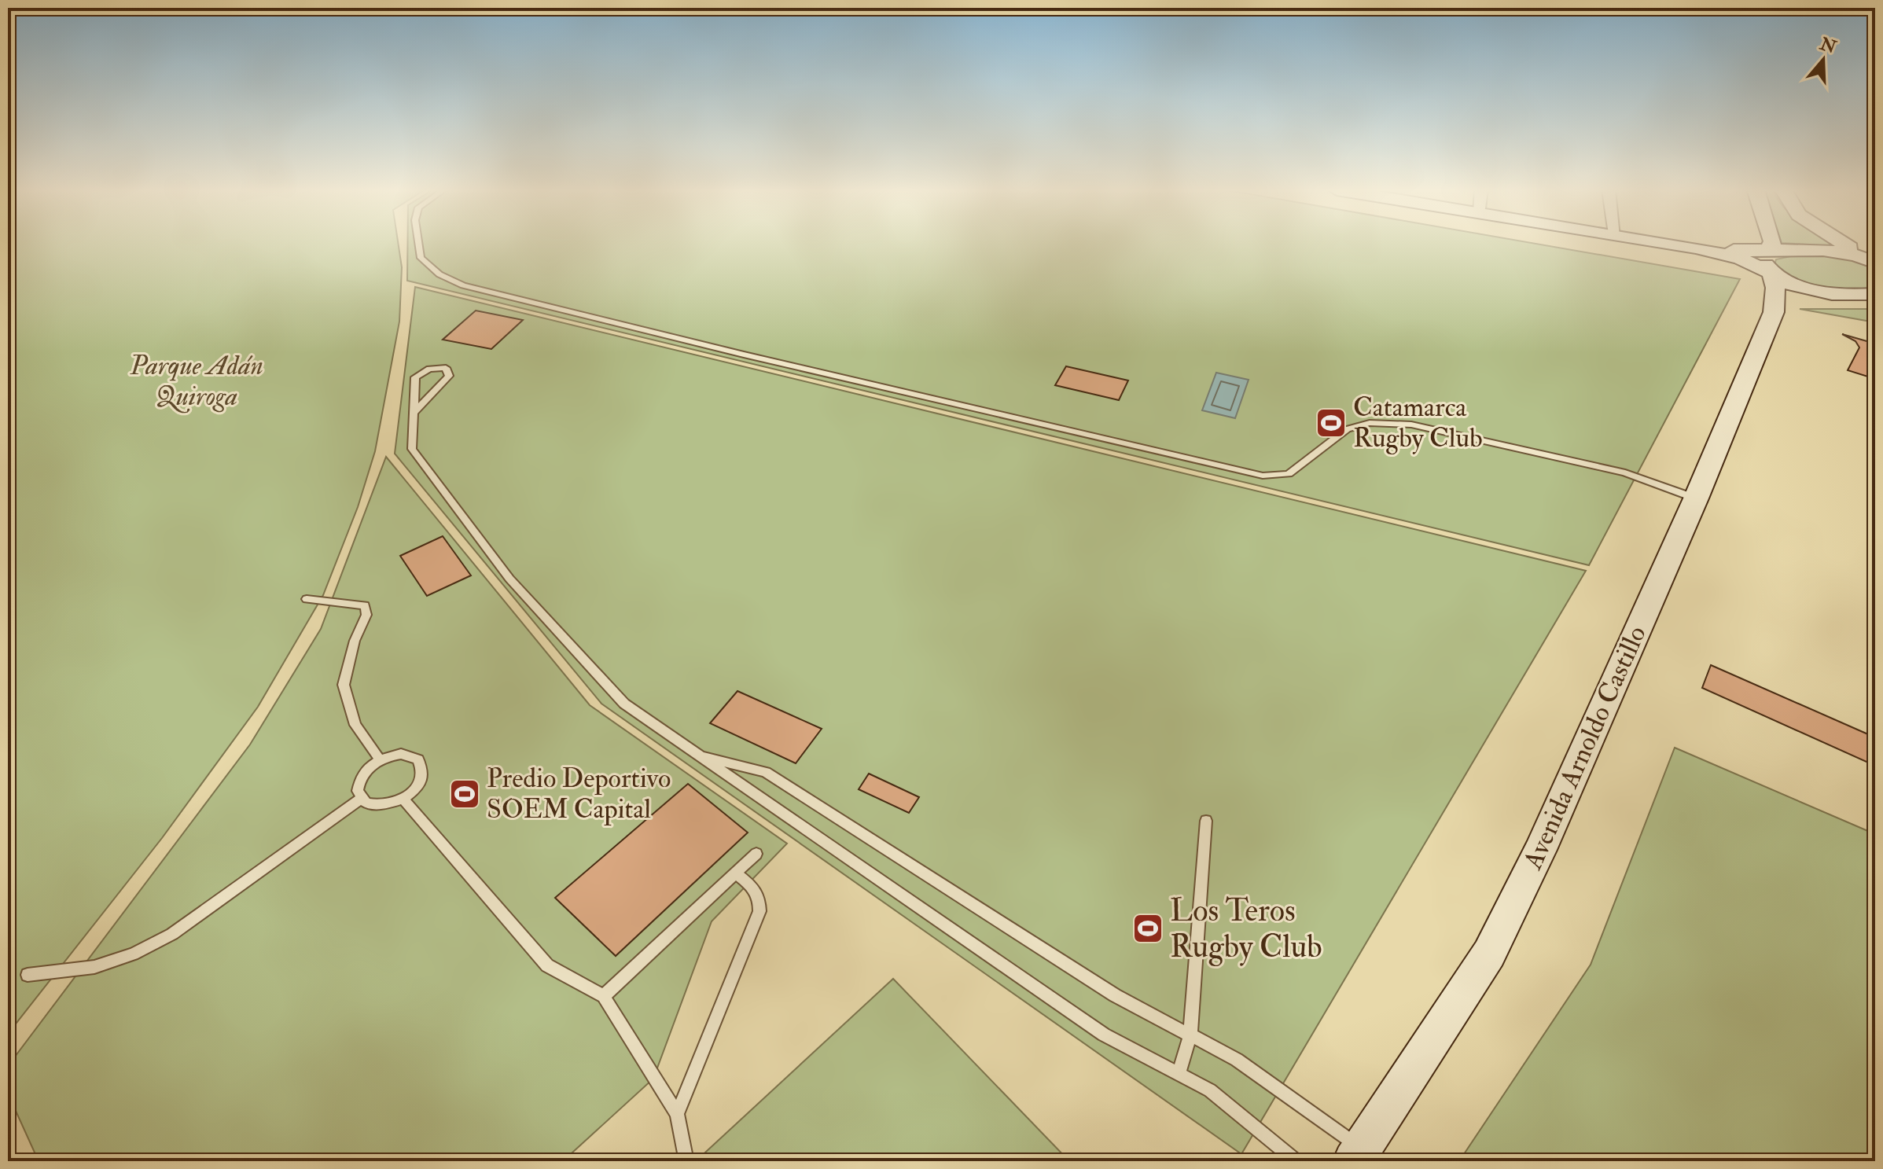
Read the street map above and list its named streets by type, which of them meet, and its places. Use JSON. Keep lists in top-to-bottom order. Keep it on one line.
{"streets":{"main road":["Avenida Arnoldo Castillo"]},"parks":["Parque Adán Quiroga"],"places":{"sports":["Catamarca Rugby Club","Predio Deportivo SOEM Capital","Los Teros Rugby Club"]},"north":"top"}
